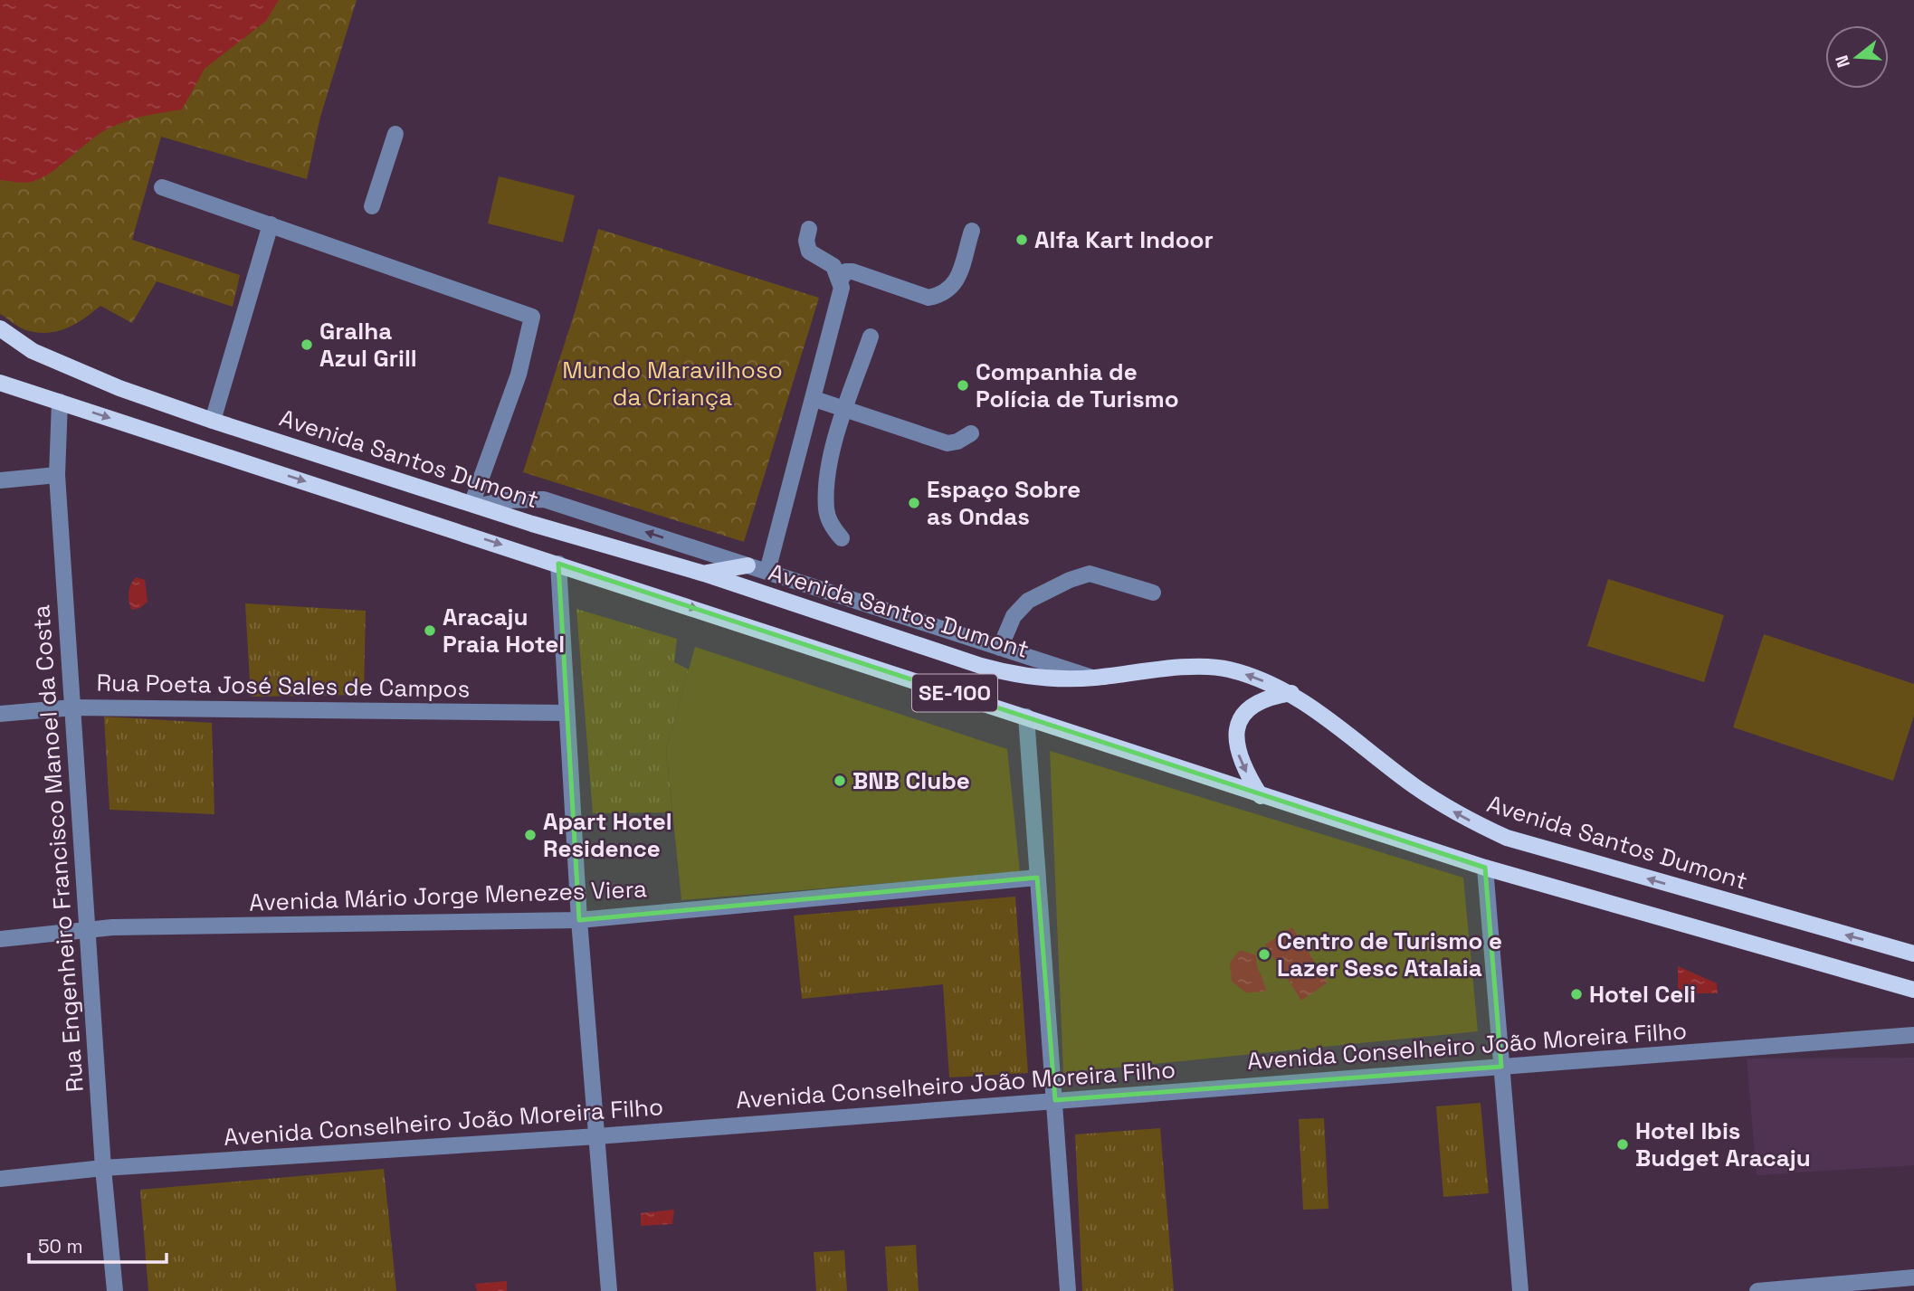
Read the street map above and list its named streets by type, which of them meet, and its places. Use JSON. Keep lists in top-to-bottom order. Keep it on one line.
{"streets":{"main road":["Avenida Santos Dumont","SE-100"],"street":["Rua Poeta José Sales de Campos","Rua Engenheiro Francisco Manoel da Costa","Avenida Mário Jorge Menezes Viera","Avenida Conselheiro João Moreira Filho"]},"crossings":[["Rua Poeta José Sales de Campos","Rua Engenheiro Francisco Manoel da Costa"],["SE-100","Rua Engenheiro Francisco Manoel da Costa"],["Rua Engenheiro Francisco Manoel da Costa","Avenida Mário Jorge Menezes Viera"],["Rua Engenheiro Francisco Manoel da Costa","Avenida Conselheiro João Moreira Filho"]],"parks":["Mundo Maravilhoso da Criança"],"places":["Alfa Kart Indoor","Gralha Azul Grill","Companhia de Polícia de Turismo","Espaço Sobre as Ondas","Aracaju Praia Hotel","BNB Clube","Apart Hotel Residence","Centro de Turismo e Lazer Sesc Atalaia","Hotel Celi","Hotel Ibis Budget Aracaju"],"scale_bar":"50 m","north":"left"}
